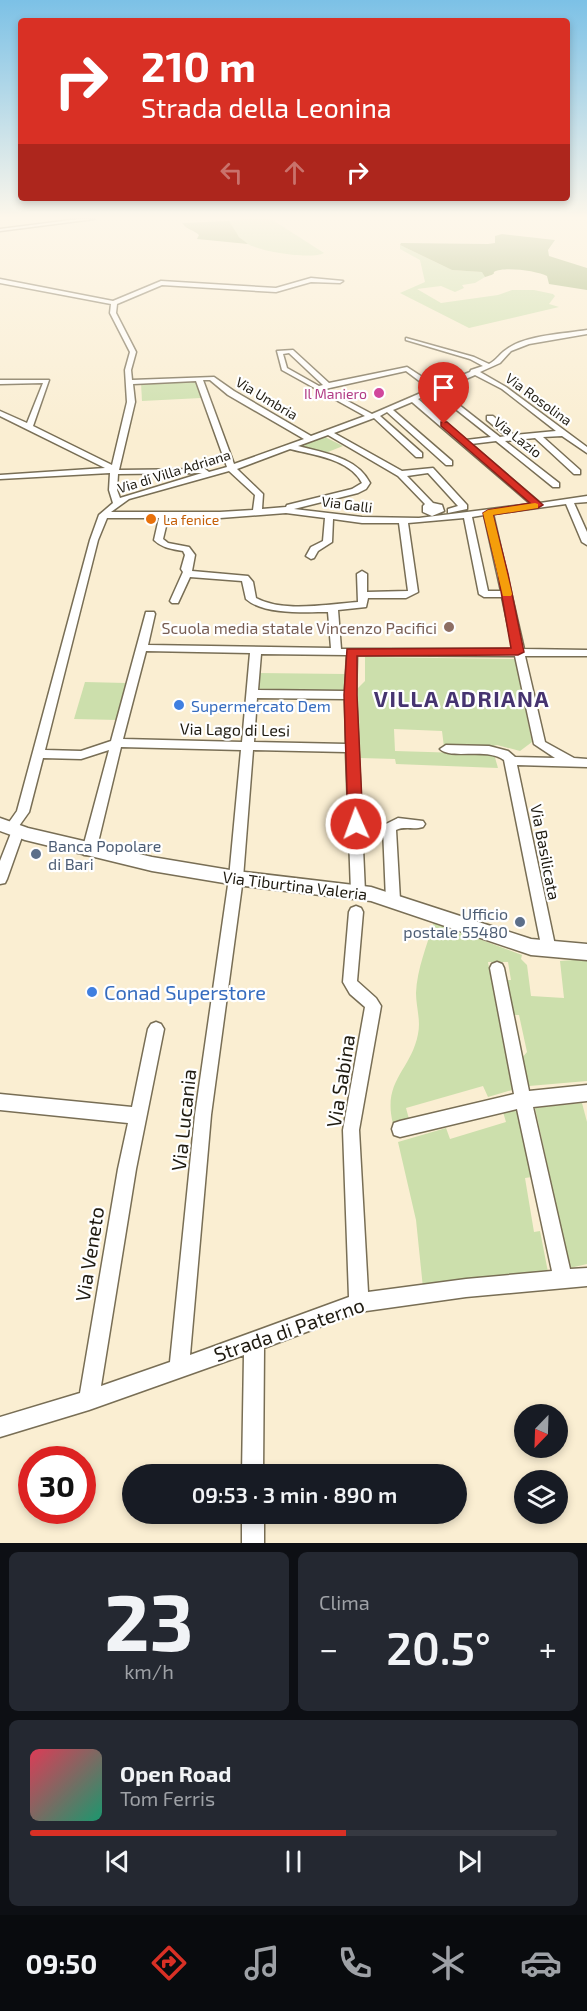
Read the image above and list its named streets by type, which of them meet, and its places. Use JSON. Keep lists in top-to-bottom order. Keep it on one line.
{"streets":{"main road":["Via Tiburtina Valeria"],"street":["Via Umbria","Via Rosolina","Via Lazio","Via di Villa Adriana","Via Galli","Via Lago di Lesi","Via Basilicata","Via Sabina","Via Lucania","Via Veneto","Strada di Paterno"]},"crossings":[["Via Umbria","Via di Villa Adriana"],["Via Rosolina","Via di Villa Adriana"],["Via Lazio","Via di Villa Adriana"],["Via di Villa Adriana","Via Galli"],["Via di Villa Adriana","Via Lago di Lesi"],["Via di Villa Adriana","Via Tiburtina Valeria"],["Via Lago di Lesi","Via Lucania"],["Via Basilicata","Via Tiburtina Valeria"],["Via Tiburtina Valeria","Via Lucania"],["Via Sabina","Strada di Paterno"],["Via Lucania","Strada di Paterno"],["Via Veneto","Strada di Paterno"]],"districts":["VILLA ADRIANA"],"places":["Il Maniero","La fenice","Scuola media statale Vincenzo Pacifici","Supermercato Dem","Banca Popolare di Bari","Ufficio postale 55480","Conad Superstore"],"north":"bottom left","page":{"turn":["210 m","Strada della Leonina"],"limit":"30","trip":"09:53 · 3 min · 890 m","tile":[["23","km/h"],"Clima"],"heat":["−","20.5°","+"],"song":["Open Road","Tom Ferris"],"tabs":"09:50"}}
